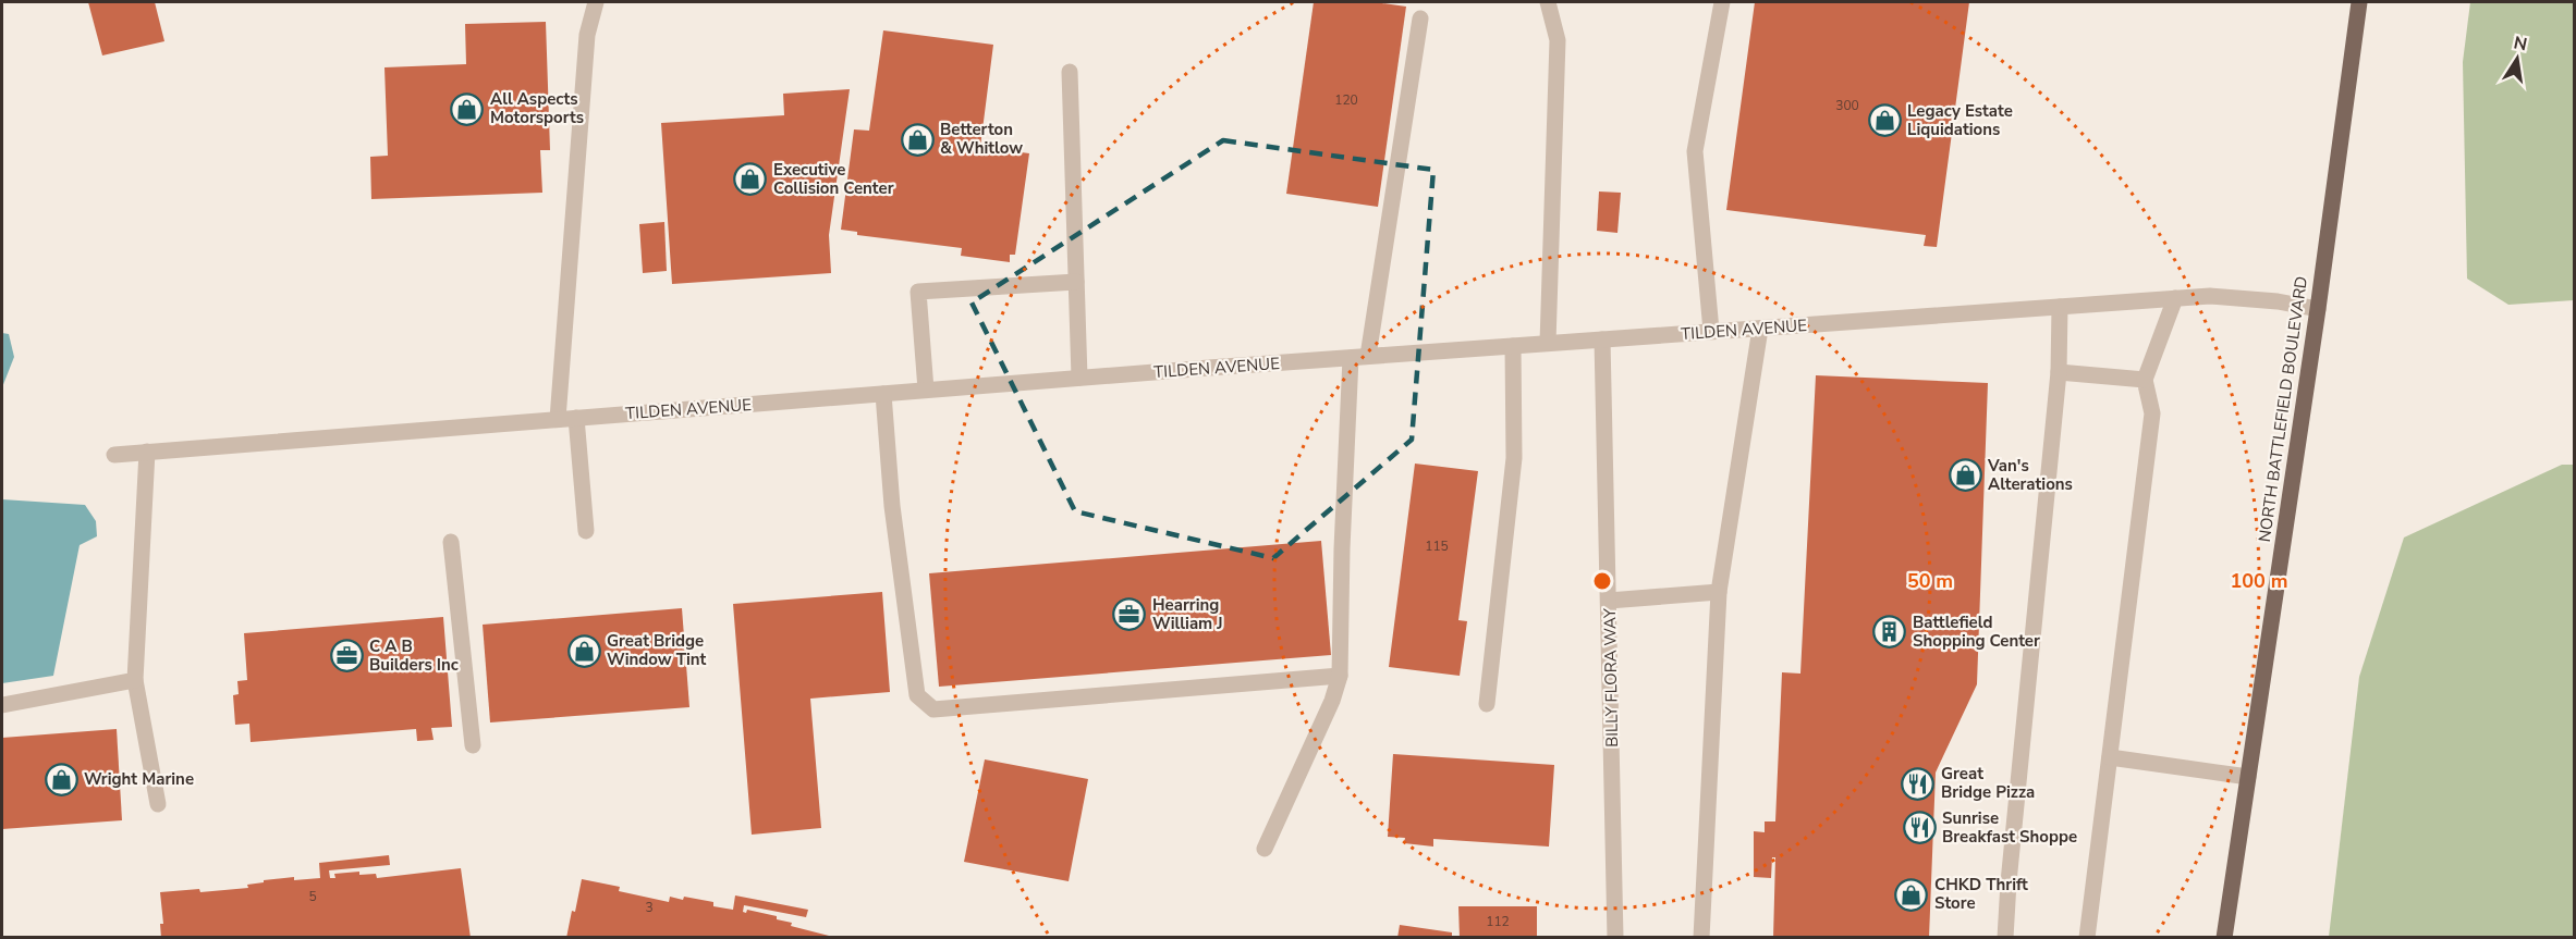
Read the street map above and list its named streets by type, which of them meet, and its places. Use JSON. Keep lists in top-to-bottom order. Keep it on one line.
{"streets":{"main road":["NORTH BATTLEFIELD BOULEVARD"],"street":["TILDEN AVENUE","BILLY FLORA WAY"]},"crossings":[["TILDEN AVENUE","NORTH BATTLEFIELD BOULEVARD"],["TILDEN AVENUE","BILLY FLORA WAY"]],"places":{"shop":["All Aspects Motorsports","Legacy Estate Liquidations","Betterton & Whitlow","Executive Collision Center","Van's Alterations","Great Bridge Window Tint","Wright Marine","CHKD Thrift Store"],"office":["Hearring William J","C A B Builders Inc"],"building":["Battlefield Shopping Center"],"restaurant":["Great Bridge Pizza","Sunrise Breakfast Shoppe"]},"house_numbers":["120","300","115","5","3","112"],"north":"top","rings":["50 m","100 m"]}
